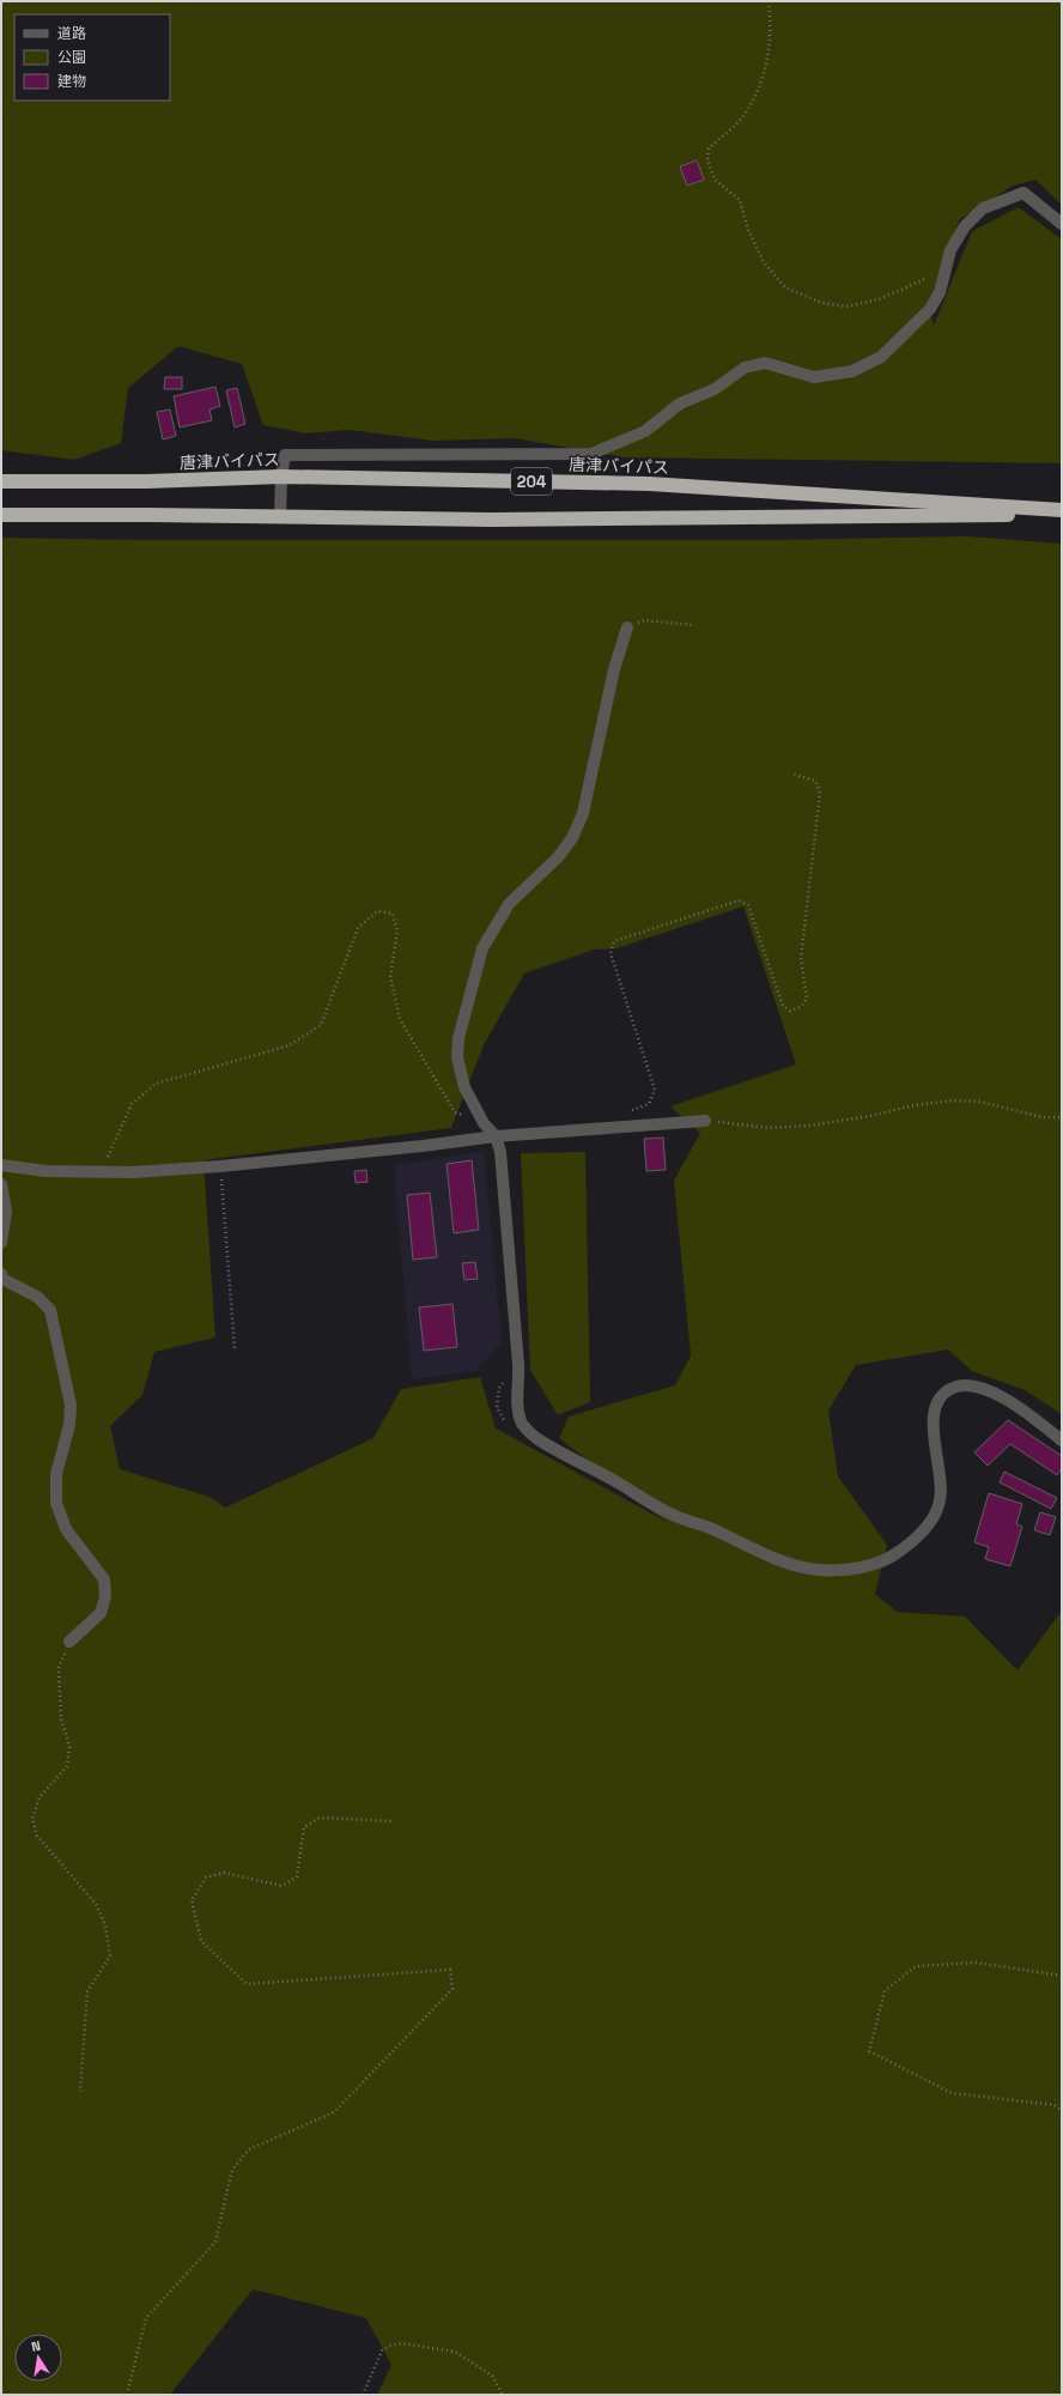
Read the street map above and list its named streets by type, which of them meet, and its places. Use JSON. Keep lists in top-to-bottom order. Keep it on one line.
{"streets":{"highway":["唐津バイパス","204"]},"legend":["道路","公園","建物"],"north":"top"}
